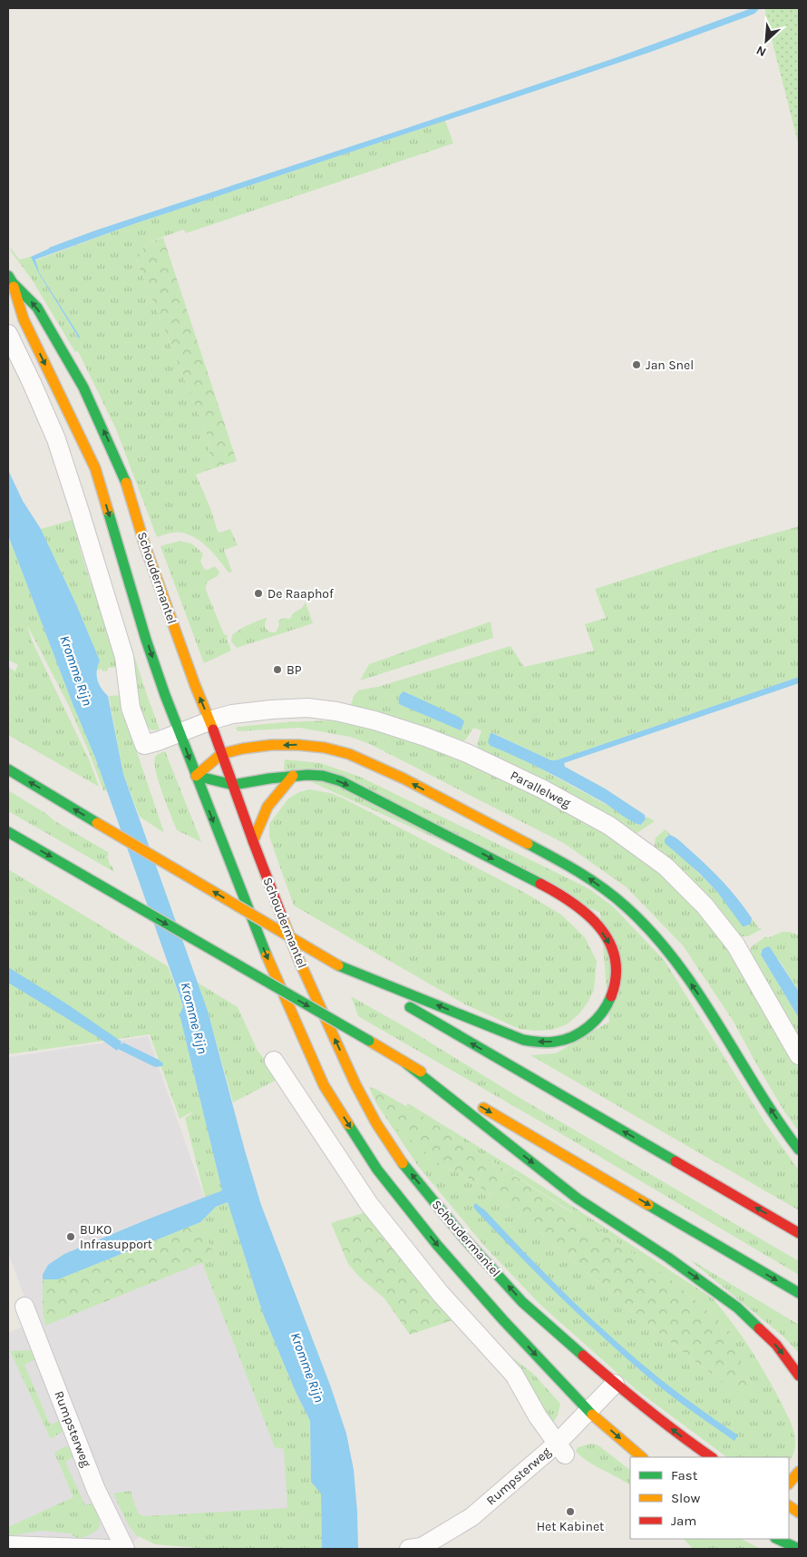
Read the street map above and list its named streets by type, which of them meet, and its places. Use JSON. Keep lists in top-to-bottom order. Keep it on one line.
{"streets":{"main road":["Schoudermantel"],"street":["Parallelweg","Rumpsterweg"]},"crossings":[["Schoudermantel","Parallelweg"],["Schoudermantel","Rumpsterweg"]],"water":["Kromme Rijn"],"places":["Jan Snel","De Raaphof","BP","BUKO Infrasupport","Het Kabinet"],"legend":["Fast","Slow","Jam"],"north":"bottom left"}
